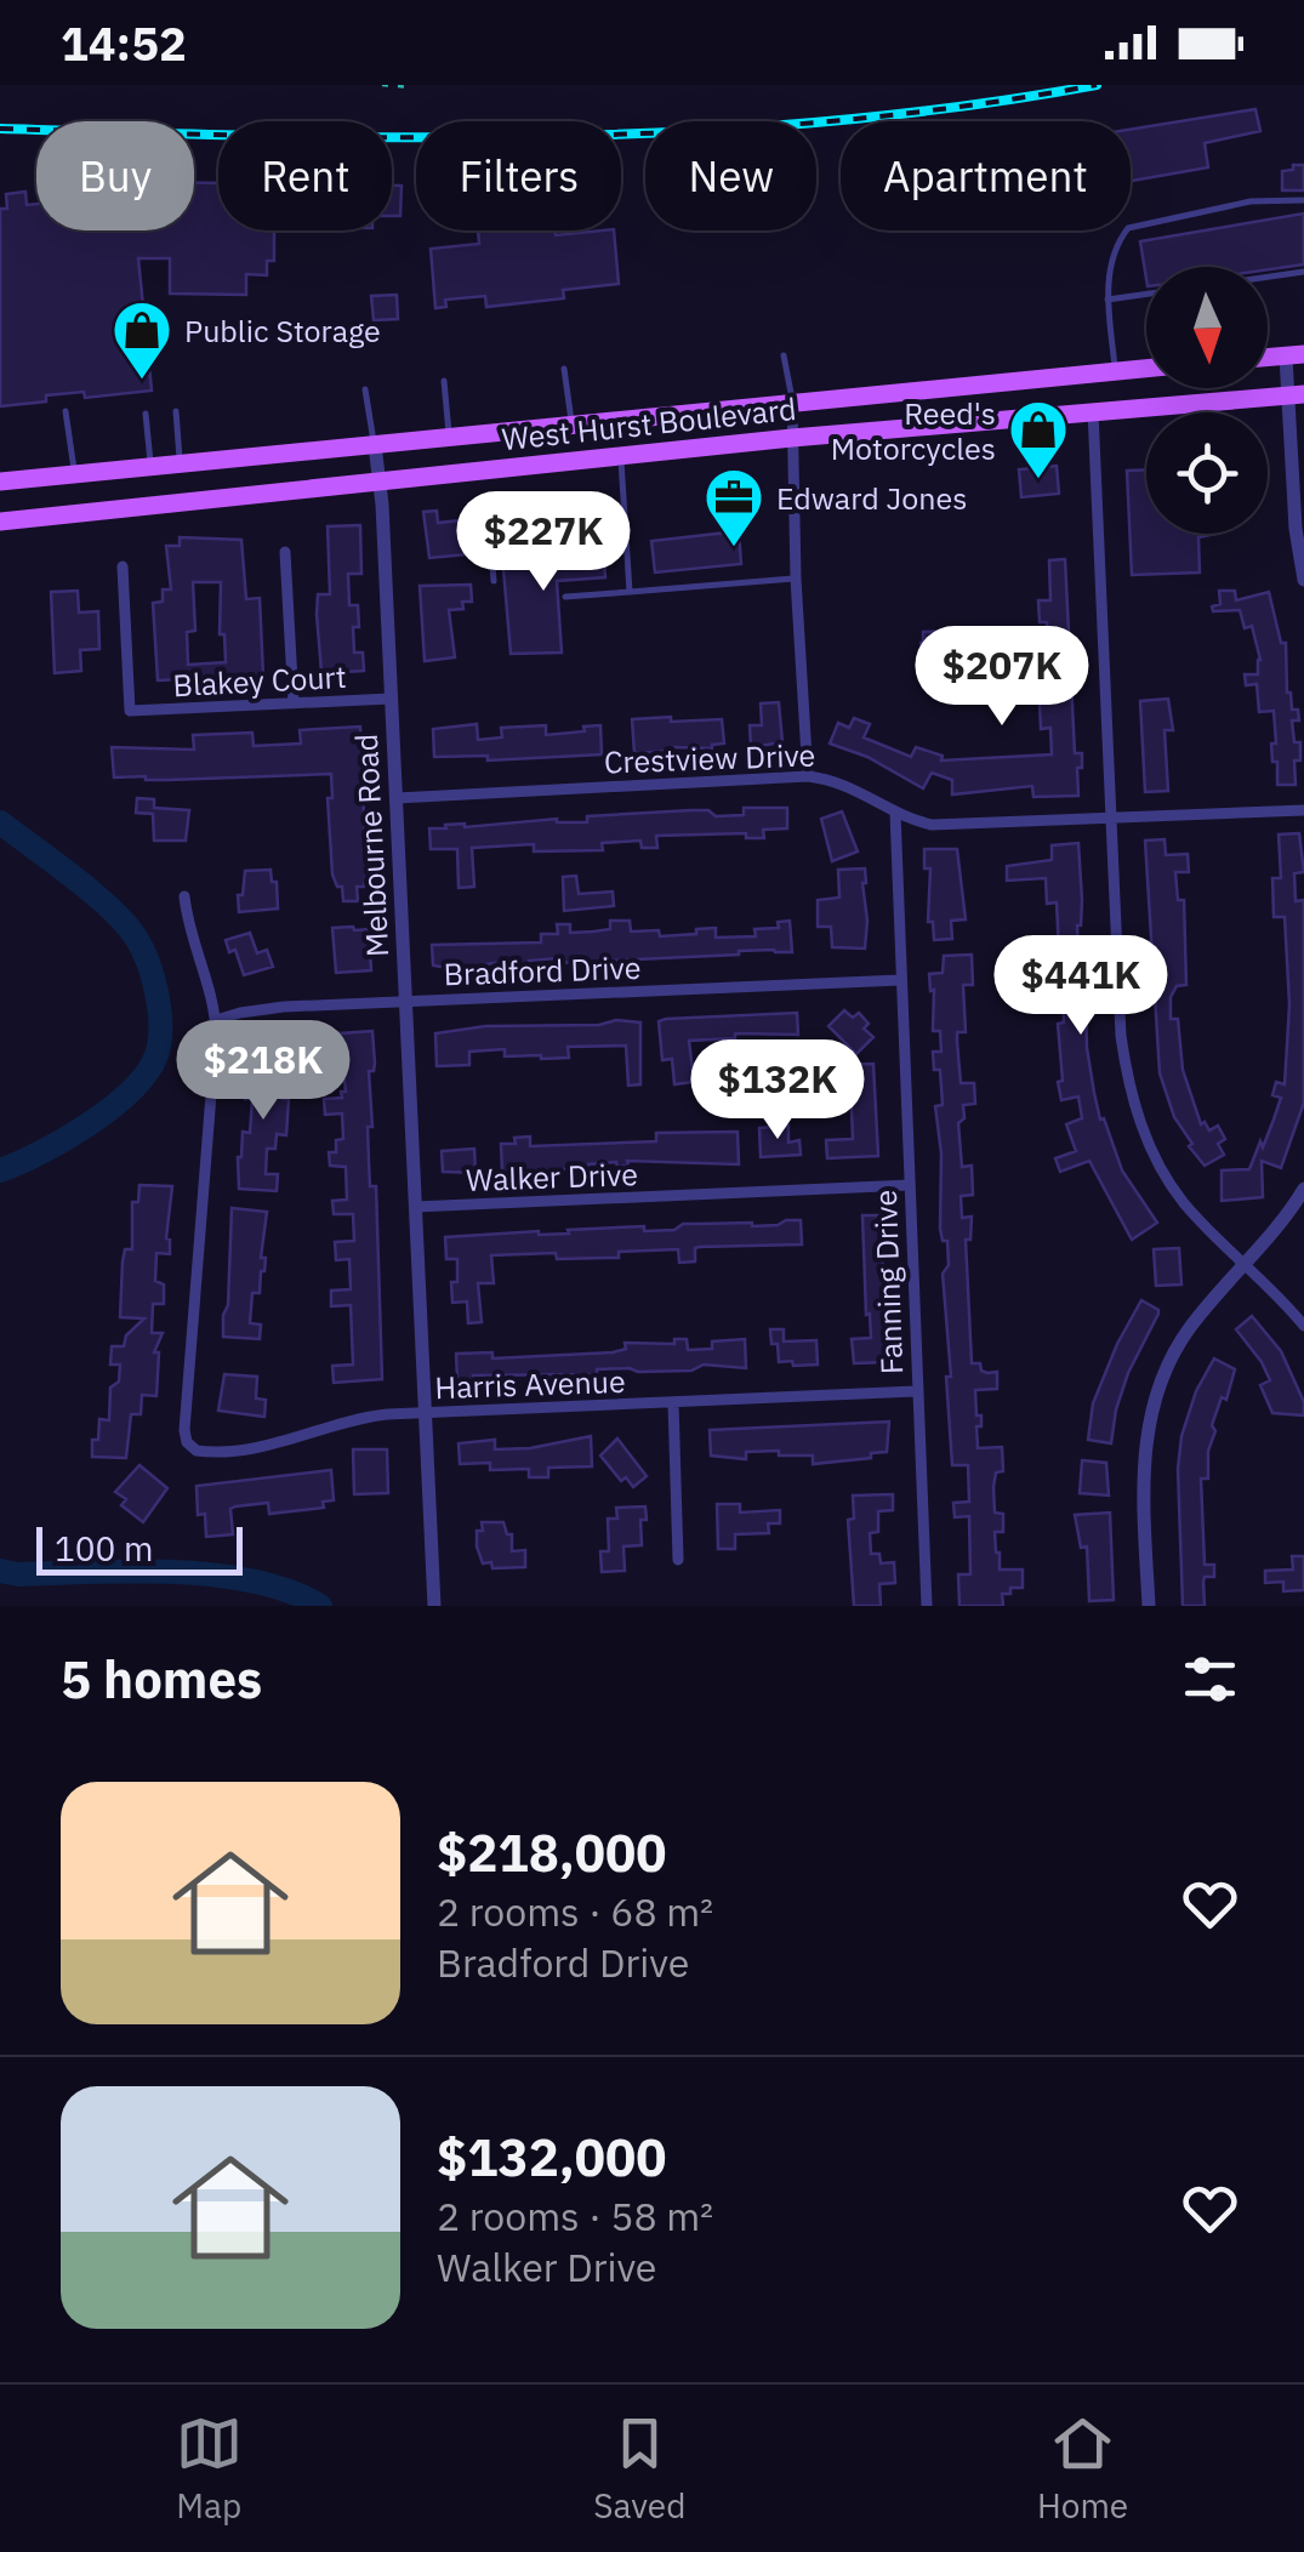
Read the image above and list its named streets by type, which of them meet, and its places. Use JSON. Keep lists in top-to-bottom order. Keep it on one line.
{"streets":{"main road":["West Hurst Boulevard"],"street":["Blakey Court","Crestview Drive","Melbourne Road","Bradford Drive","Walker Drive","Fanning Drive","Harris Avenue"]},"crossings":[["West Hurst Boulevard","Melbourne Road"],["Blakey Court","Melbourne Road"],["Crestview Drive","Melbourne Road"],["Crestview Drive","Fanning Drive"],["Melbourne Road","Bradford Drive"],["Melbourne Road","Walker Drive"],["Melbourne Road","Harris Avenue"],["Bradford Drive","Fanning Drive"],["Bradford Drive","Harris Avenue"],["Walker Drive","Fanning Drive"],["Fanning Drive","Harris Avenue"]],"places":{"shop":["Public Storage","Reed's Motorcycles"],"office":["Edward Jones"]},"scale_bar":"100 m","north":"bottom","page":{"status":"14:52","chip":["Buy","Rent","Filters","New","Apartment"],"price":["$227K","$207K","$441K","$218K","$132K"],"scale":"100 m","heading":"5 homes","list":[{"name":"$218,000","note":"2 rooms · 68 m² · Bradford Drive"},{"name":"$132,000","note":"2 rooms · 58 m² · Walker Drive"}],"tabs":["Map","Saved","Home"]}}
